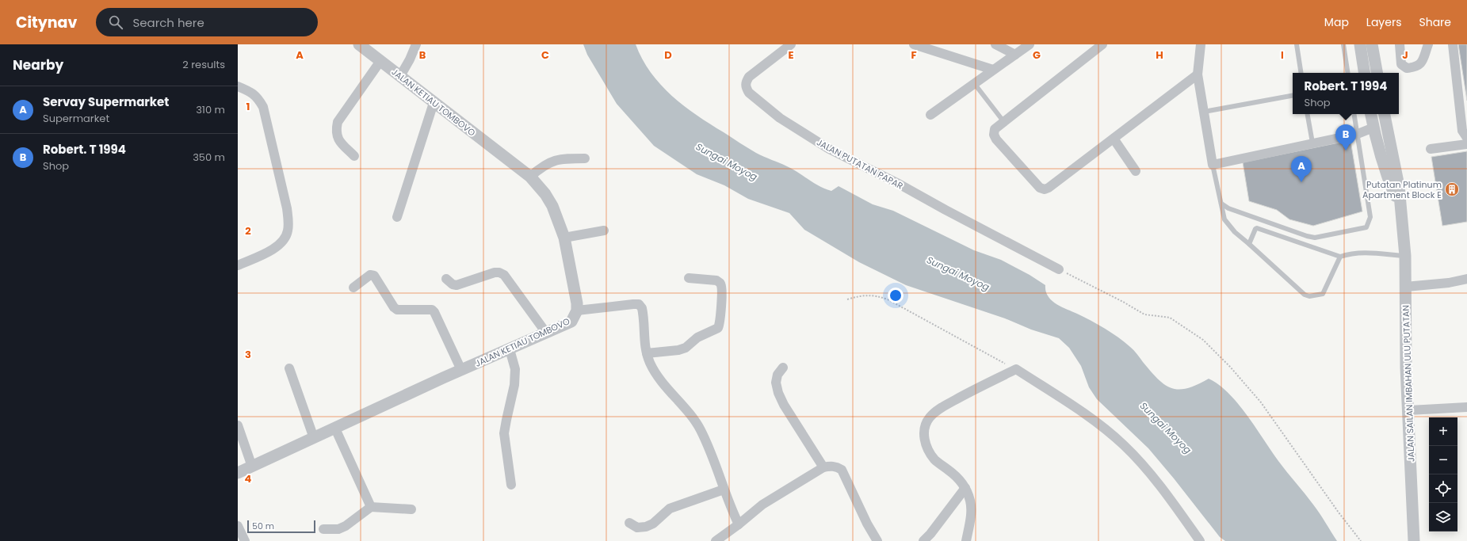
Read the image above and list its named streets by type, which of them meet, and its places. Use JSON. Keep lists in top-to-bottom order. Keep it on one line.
{"streets":{"street":["JALAN KETIAU TOMBOVO","JALAN PUTATAN PAPAR","JALAN SAILAN IMBAHAN ULU PUTATAN"]},"water":["Sungai Moyog"],"places":{"building":["Putatan Platinum Apartment Block E"]},"scale_bar":"50 m","page":{"header":"Citynav","search":"Search here","nav":["Map","Layers","Share"],"heading":["Nearby","2 results"],"popup":["Robert. T 1994","Shop"],"list":[{"mark":"A","name":"Servay Supermarket","note":"Supermarket","value":"310 m"},{"mark":"B","name":"Robert. T 1994","note":"Shop","value":"350 m"}],"pins":["B","A"],"map_buttons":["+","−"],"scale":"50 m"},"grid":{"columns":["A","B","C","D","E","F","G","H","I","J"],"rows":["1","2","3","4"]}}
